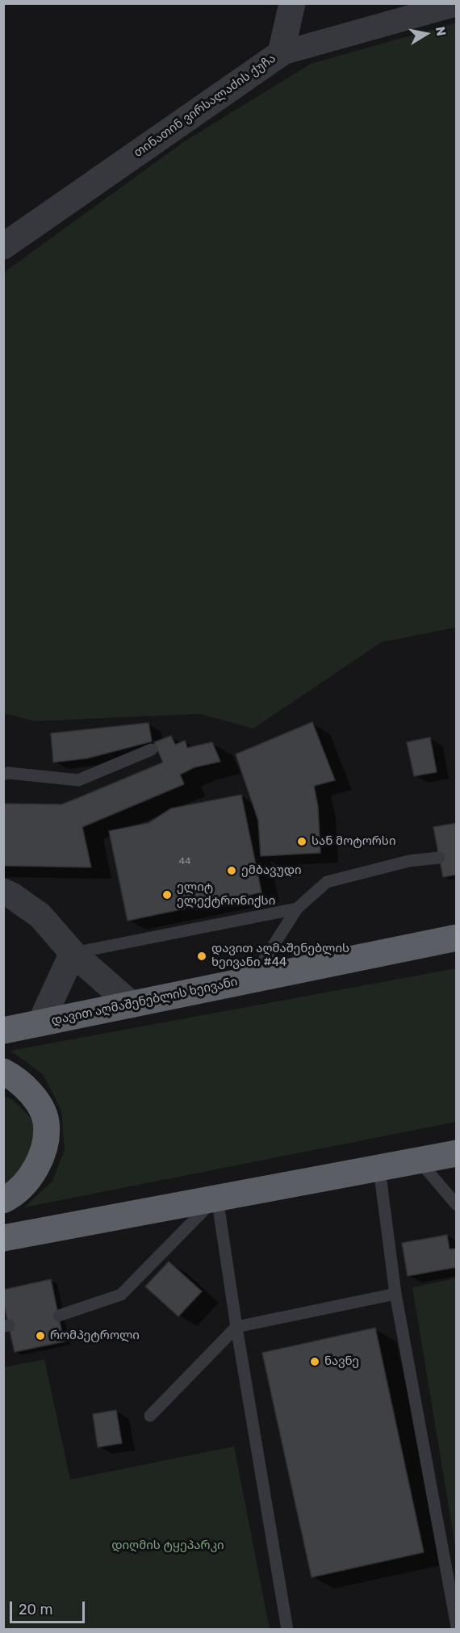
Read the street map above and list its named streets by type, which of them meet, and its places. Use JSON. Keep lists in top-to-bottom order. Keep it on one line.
{"streets":{"highway":["დავით აღმაშენებლის ხეივანი"],"street":["თინათინ ვირსალაძის ქუჩა"]},"parks":["დიღმის ტყეპარკი"],"places":["სან მოტორსი","ემბავუდი","ელიტ ელექტრონიქსი","დავით აღმაშენებლის ხეივანი #44","რომპეტროლი","ნავნე"],"house_numbers":["44"],"scale_bar":"20 m","north":"right"}
